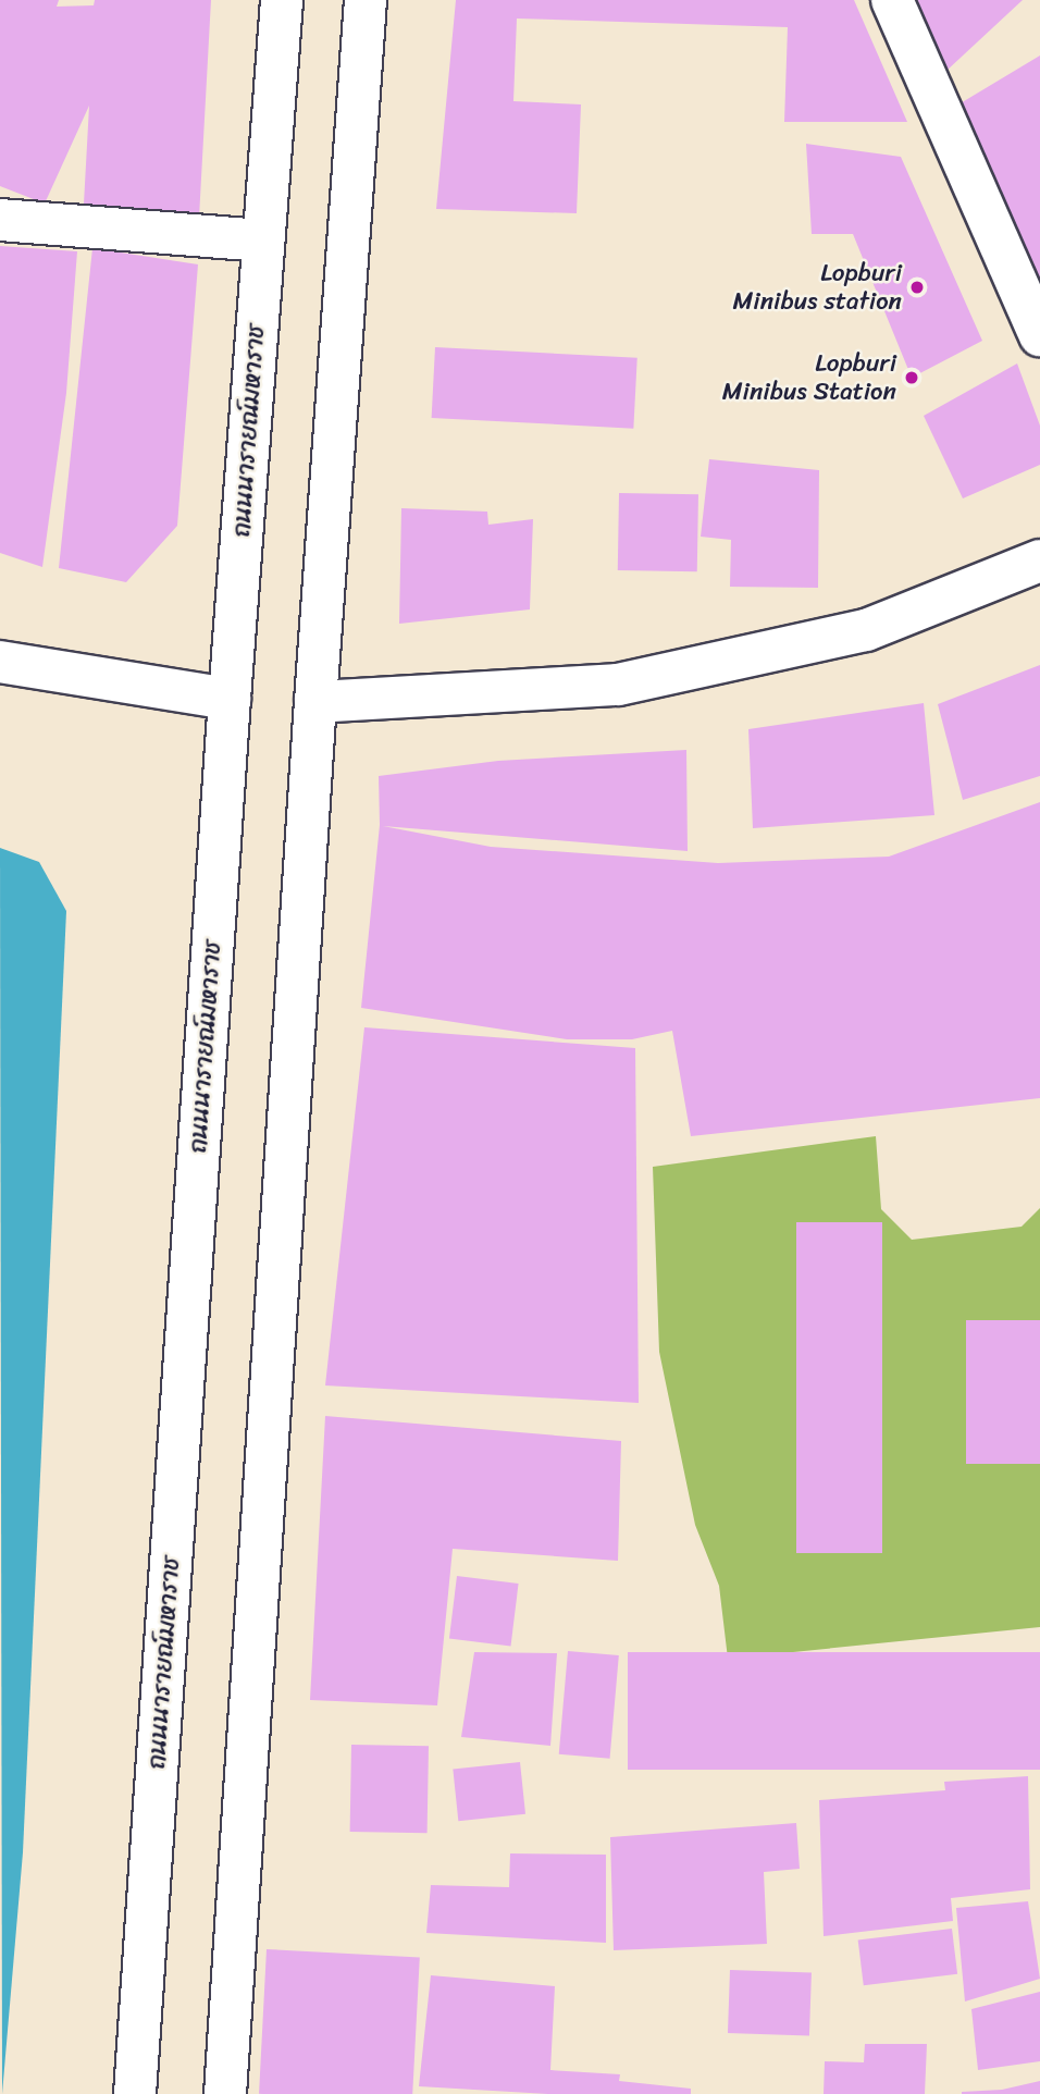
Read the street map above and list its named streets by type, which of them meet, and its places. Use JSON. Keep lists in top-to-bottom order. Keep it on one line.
{"streets":{"main road":["ถนนนารายณ์มหาราช"]},"places":["Lopburi Minibus station","Lopburi Minibus Station"]}
